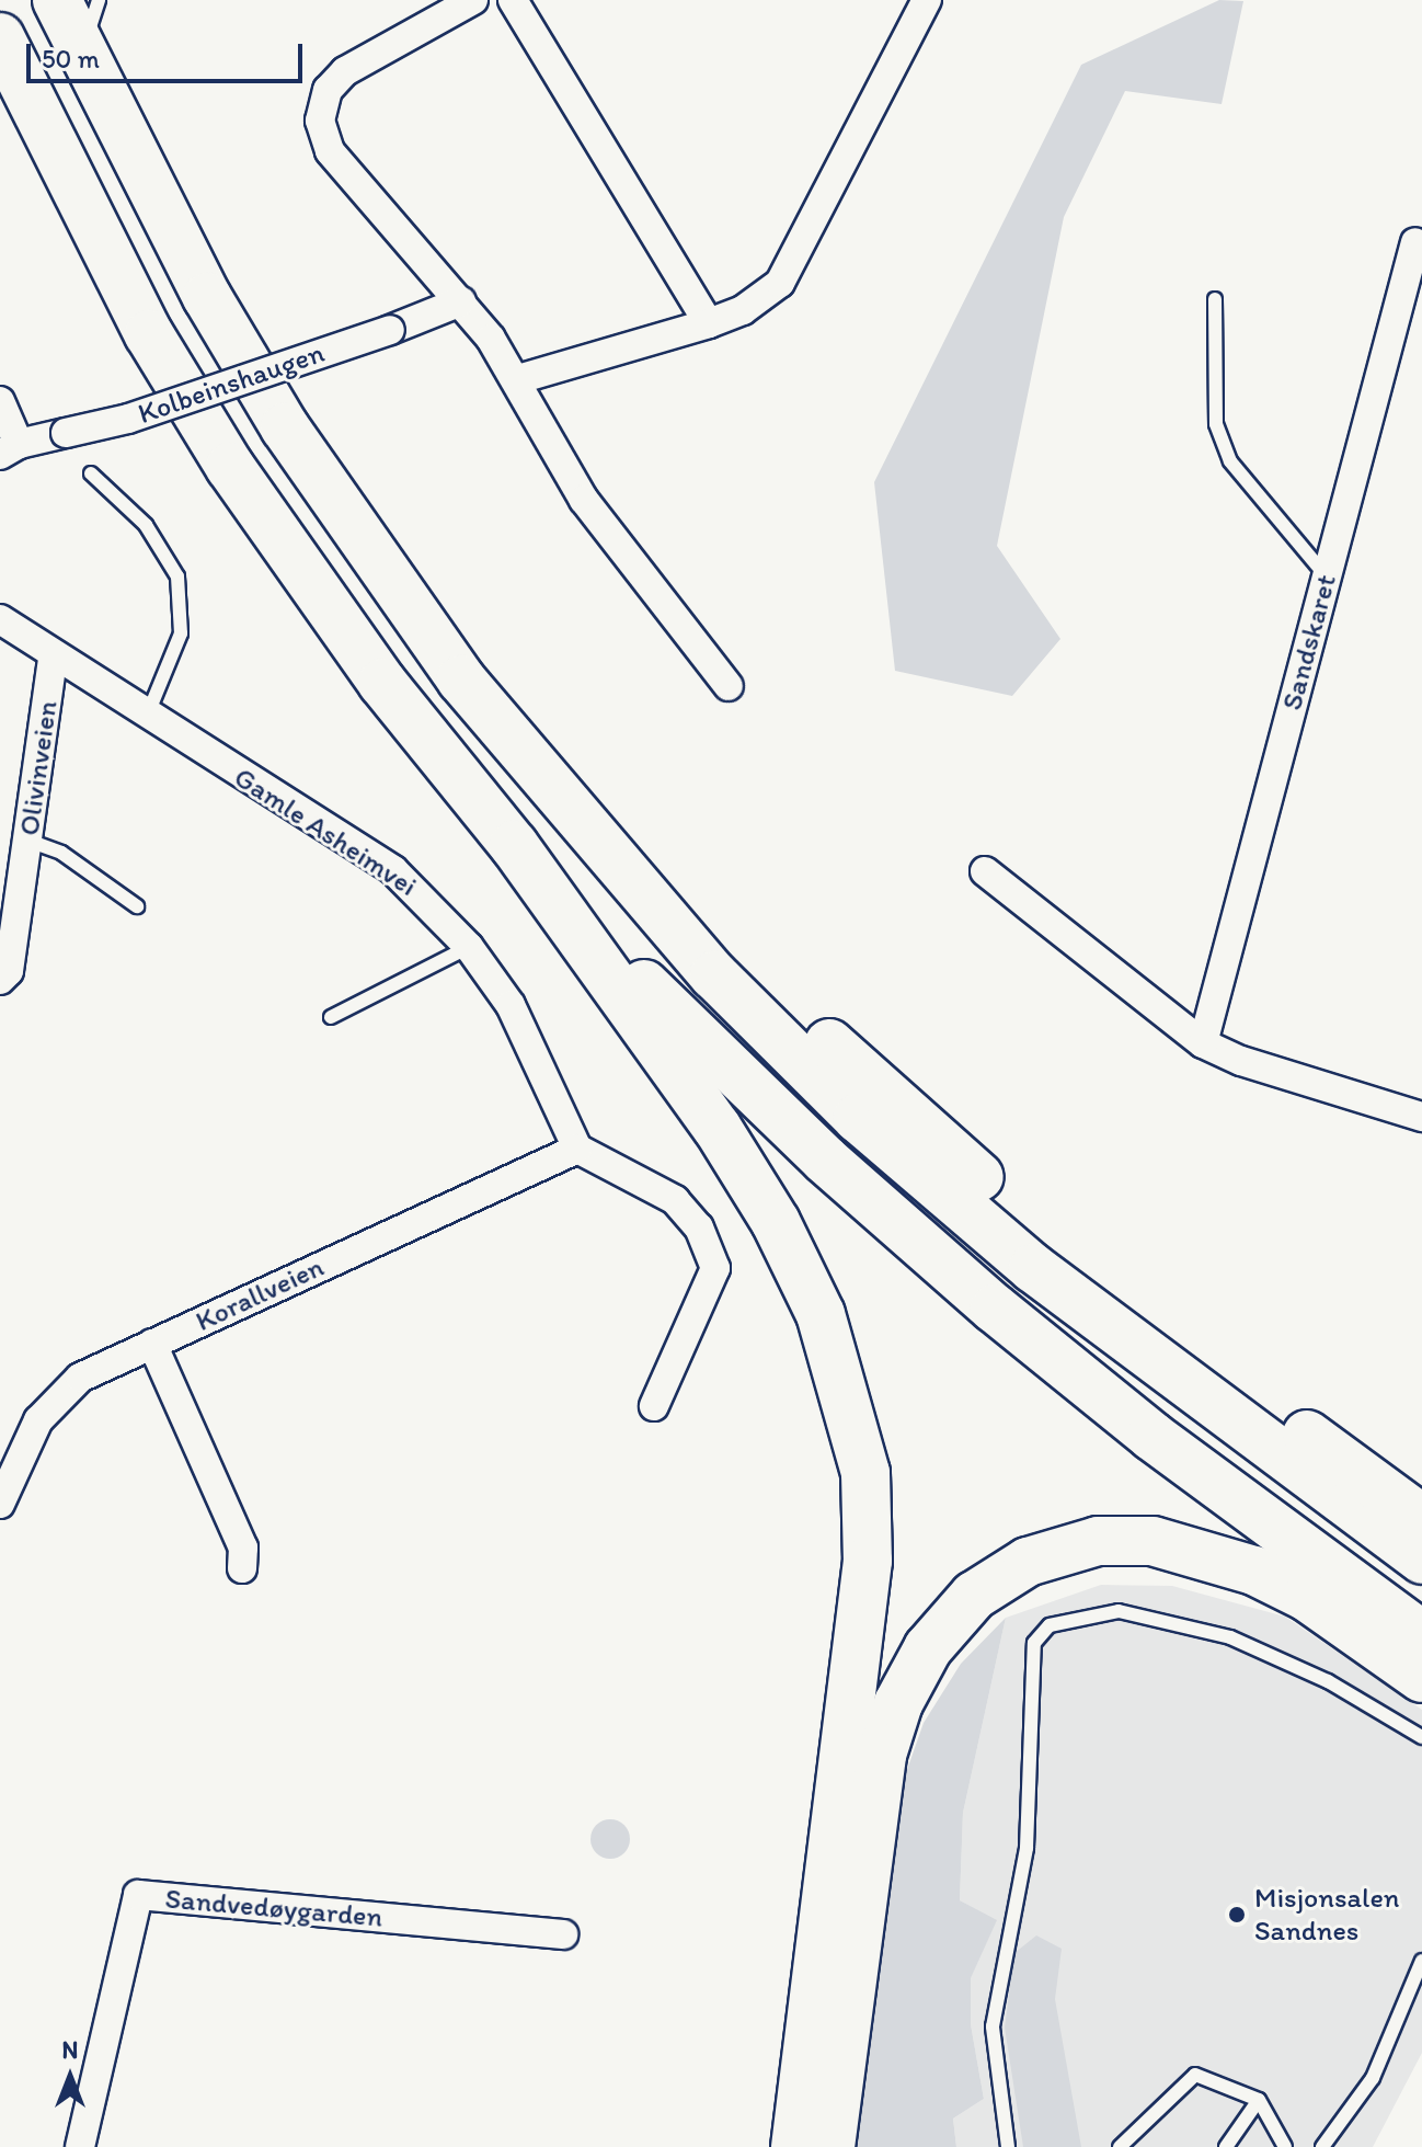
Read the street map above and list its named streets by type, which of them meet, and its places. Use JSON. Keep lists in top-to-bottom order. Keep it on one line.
{"streets":{"street":["Kolbeinshaugen","Sandskaret","Olivinveien","Gamle Asheimvei","Korallveien","Sandvedøygarden"]},"crossings":[["Olivinveien","Gamle Asheimvei"],["Gamle Asheimvei","Korallveien"]],"places":["Misjonsalen Sandnes"],"scale_bar":"50 m","north":"top"}
